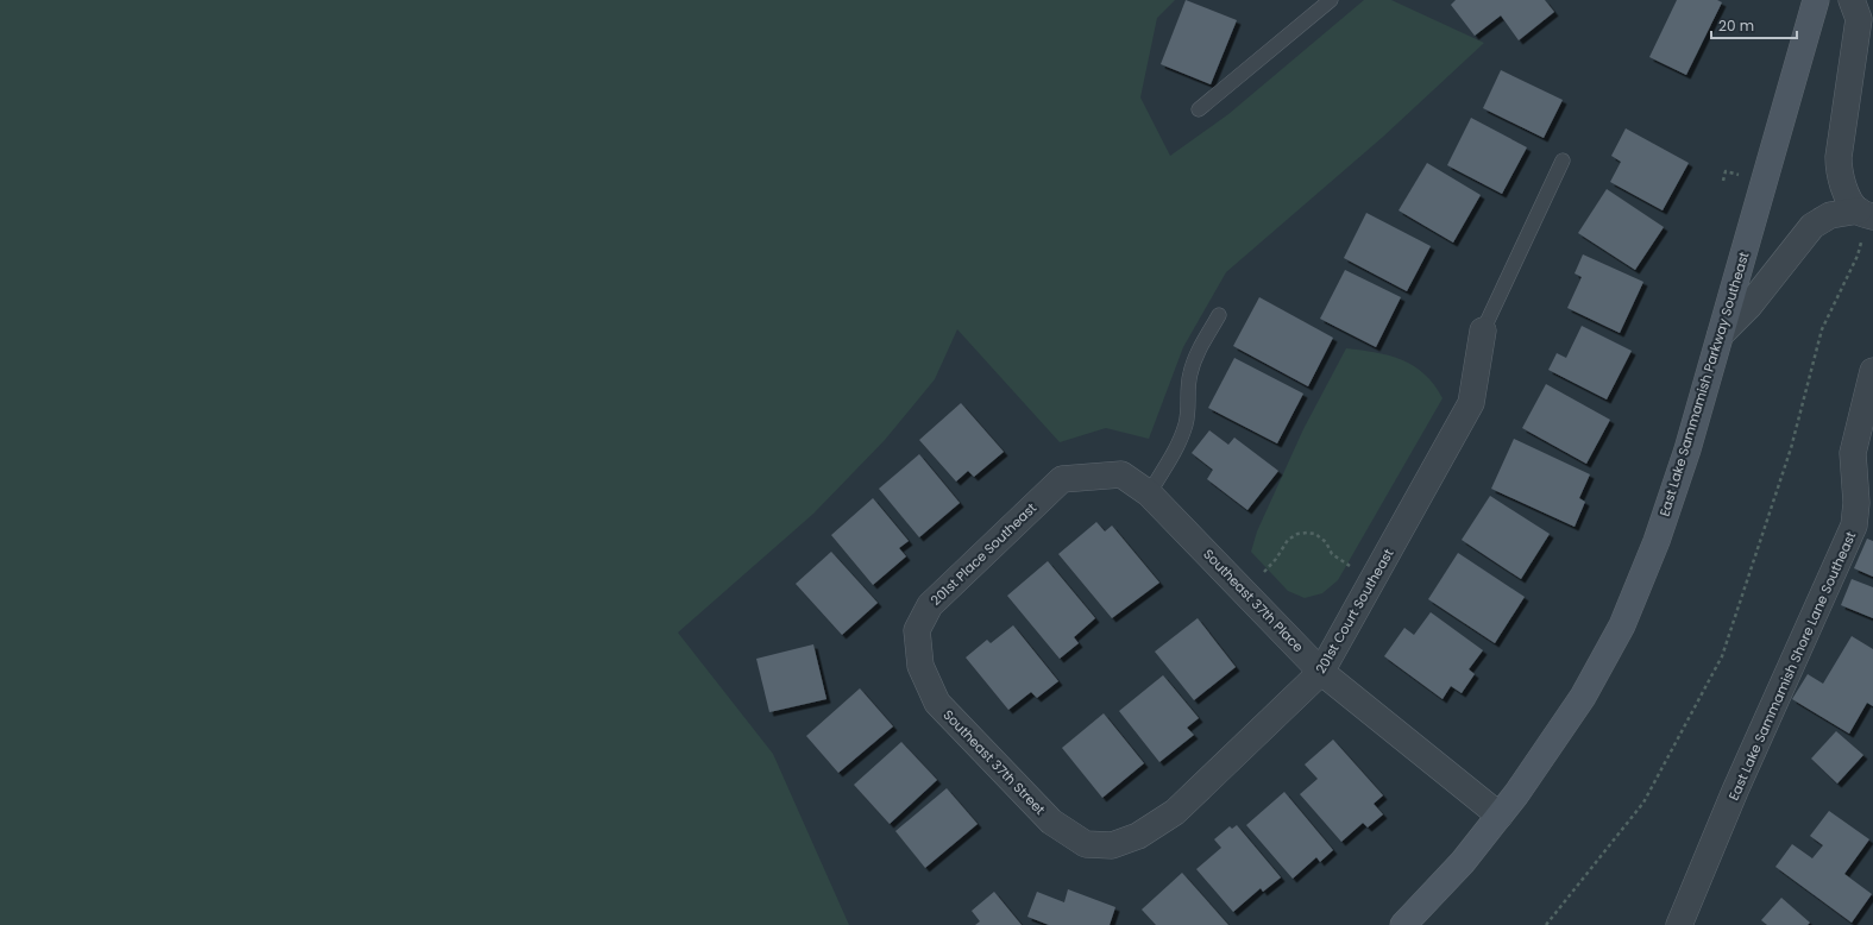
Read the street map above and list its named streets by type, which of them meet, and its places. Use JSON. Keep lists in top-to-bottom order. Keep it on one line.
{"streets":{"main road":["East Lake Sammamish Parkway Southeast"],"street":["201st Place Southeast","Southeast 37th Place","201st Court Southeast","East Lake Sammamish Shore Lane Southeast","Southeast 37th Street"]},"crossings":[["East Lake Sammamish Parkway Southeast","Southeast 37th Place"],["201st Place Southeast","Southeast 37th Place"],["201st Place Southeast","Southeast 37th Street"],["Southeast 37th Place","201st Court Southeast"],["201st Court Southeast","Southeast 37th Street"]],"scale_bar":"20 m"}
